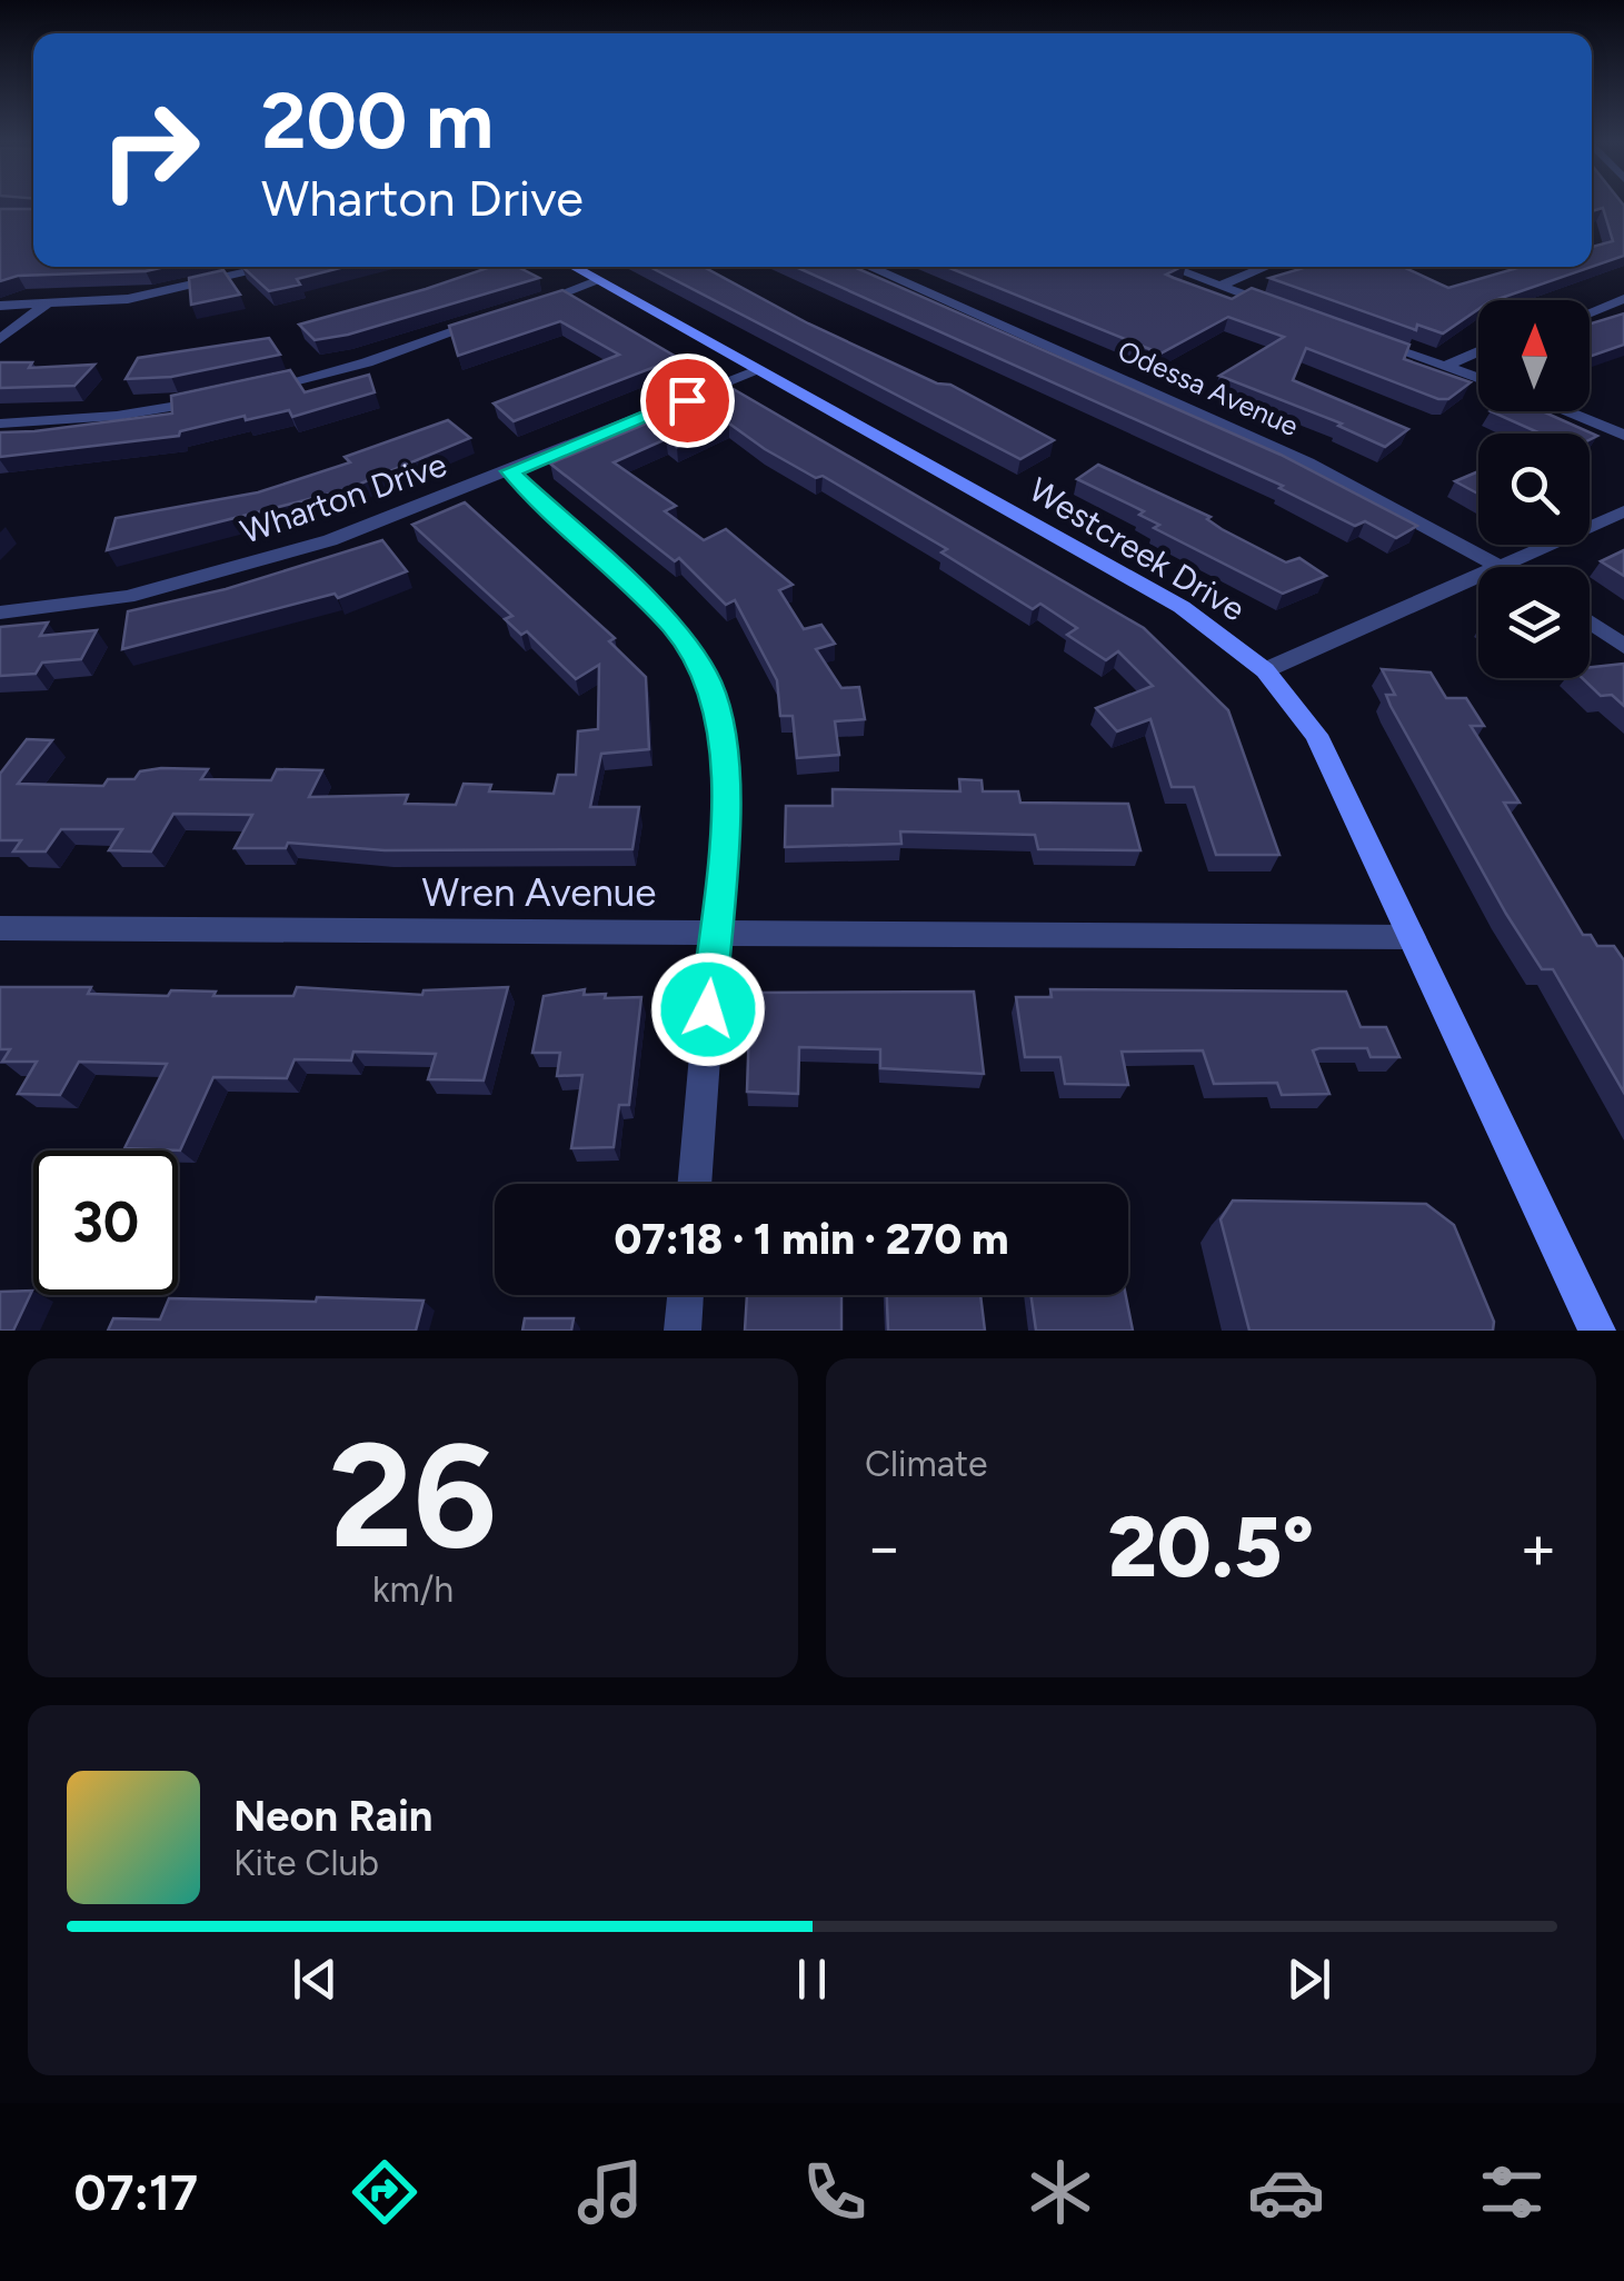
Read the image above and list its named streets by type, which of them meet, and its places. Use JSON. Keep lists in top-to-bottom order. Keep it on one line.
{"streets":{"street":["Odessa Avenue","Wharton Drive","Westcreek Drive","Wren Avenue"]},"crossings":[["Wharton Drive","Westcreek Drive"],["Westcreek Drive","Wren Avenue"]],"north":"top","page":{"turn":["200 m","Wharton Drive"],"limit":"30","trip":"07:18 · 1 min · 270 m","tile":[["26","km/h"],"Climate"],"heat":["−","20.5°","+"],"song":["Neon Rain","Kite Club"],"tabs":"07:17"}}
